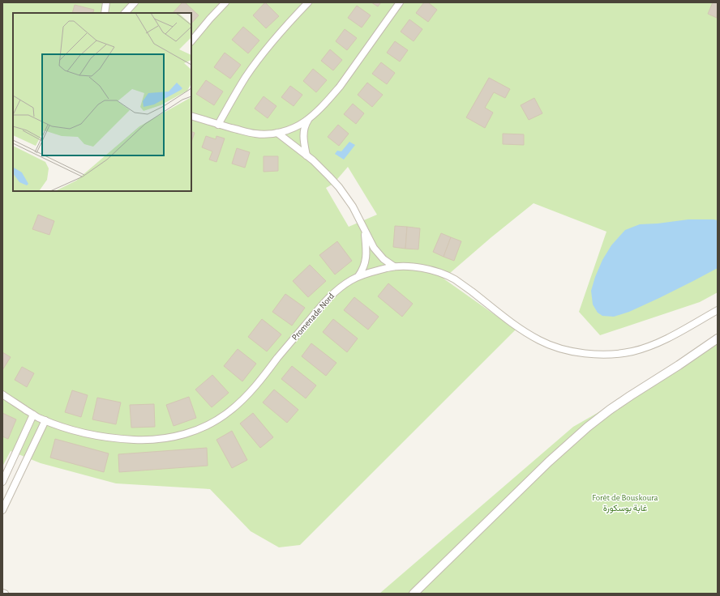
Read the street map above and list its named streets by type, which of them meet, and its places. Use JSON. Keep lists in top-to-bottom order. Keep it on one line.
{"streets":{"street":["Promenade Nord"]},"parks":["Forêt de Bouskoura غابة بوسكورة"]}
